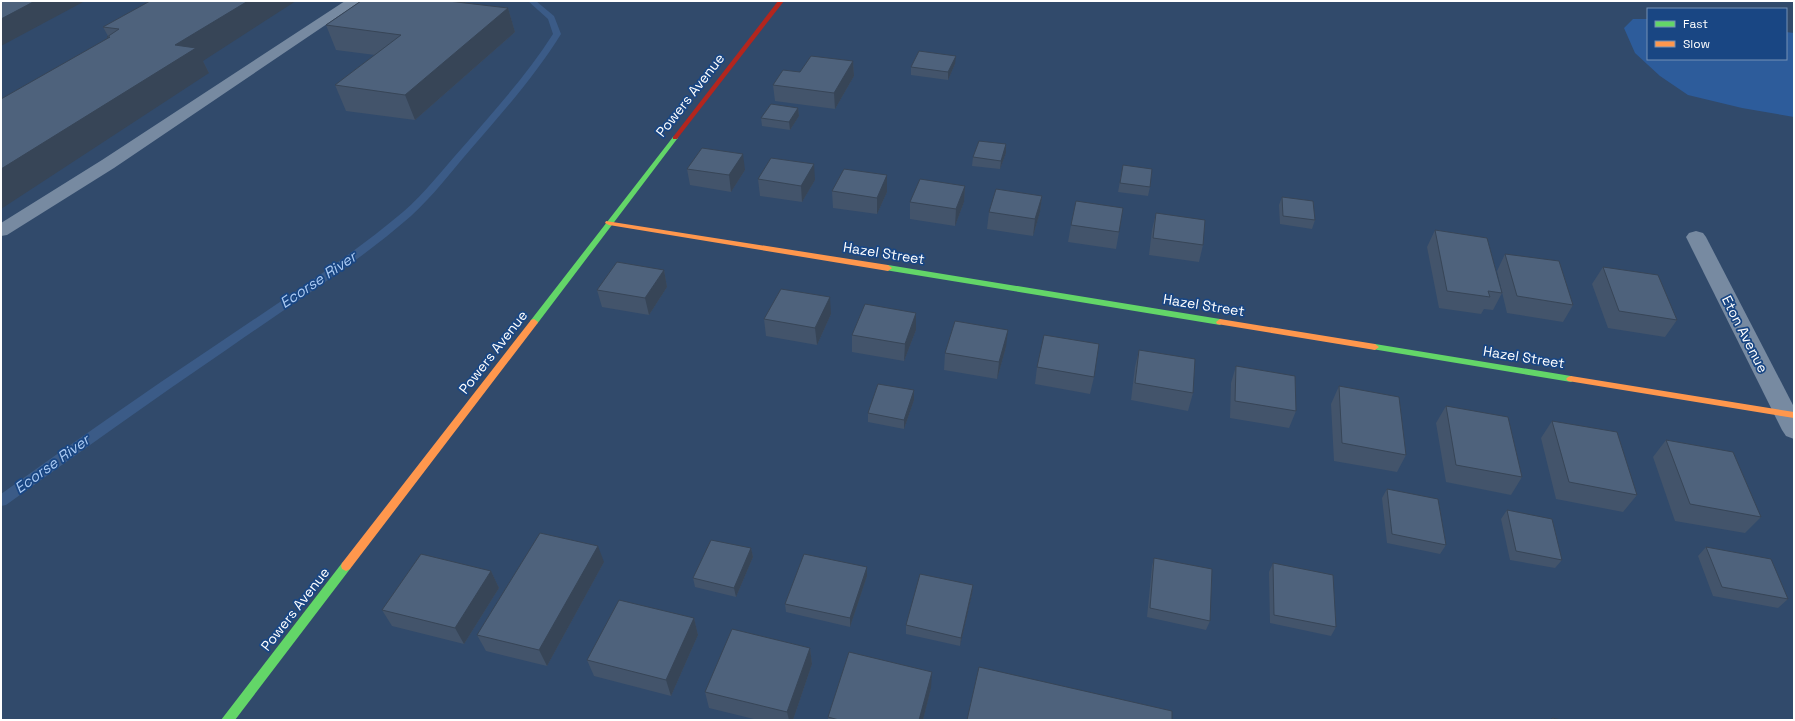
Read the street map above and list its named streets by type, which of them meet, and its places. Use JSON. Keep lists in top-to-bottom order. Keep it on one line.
{"streets":{"street":["Powers Avenue","Hazel Street","Eton Avenue"]},"crossings":[["Powers Avenue","Hazel Street"],["Hazel Street","Eton Avenue"]],"water":["Ecorse River"],"legend":["Fast","Slow"]}
